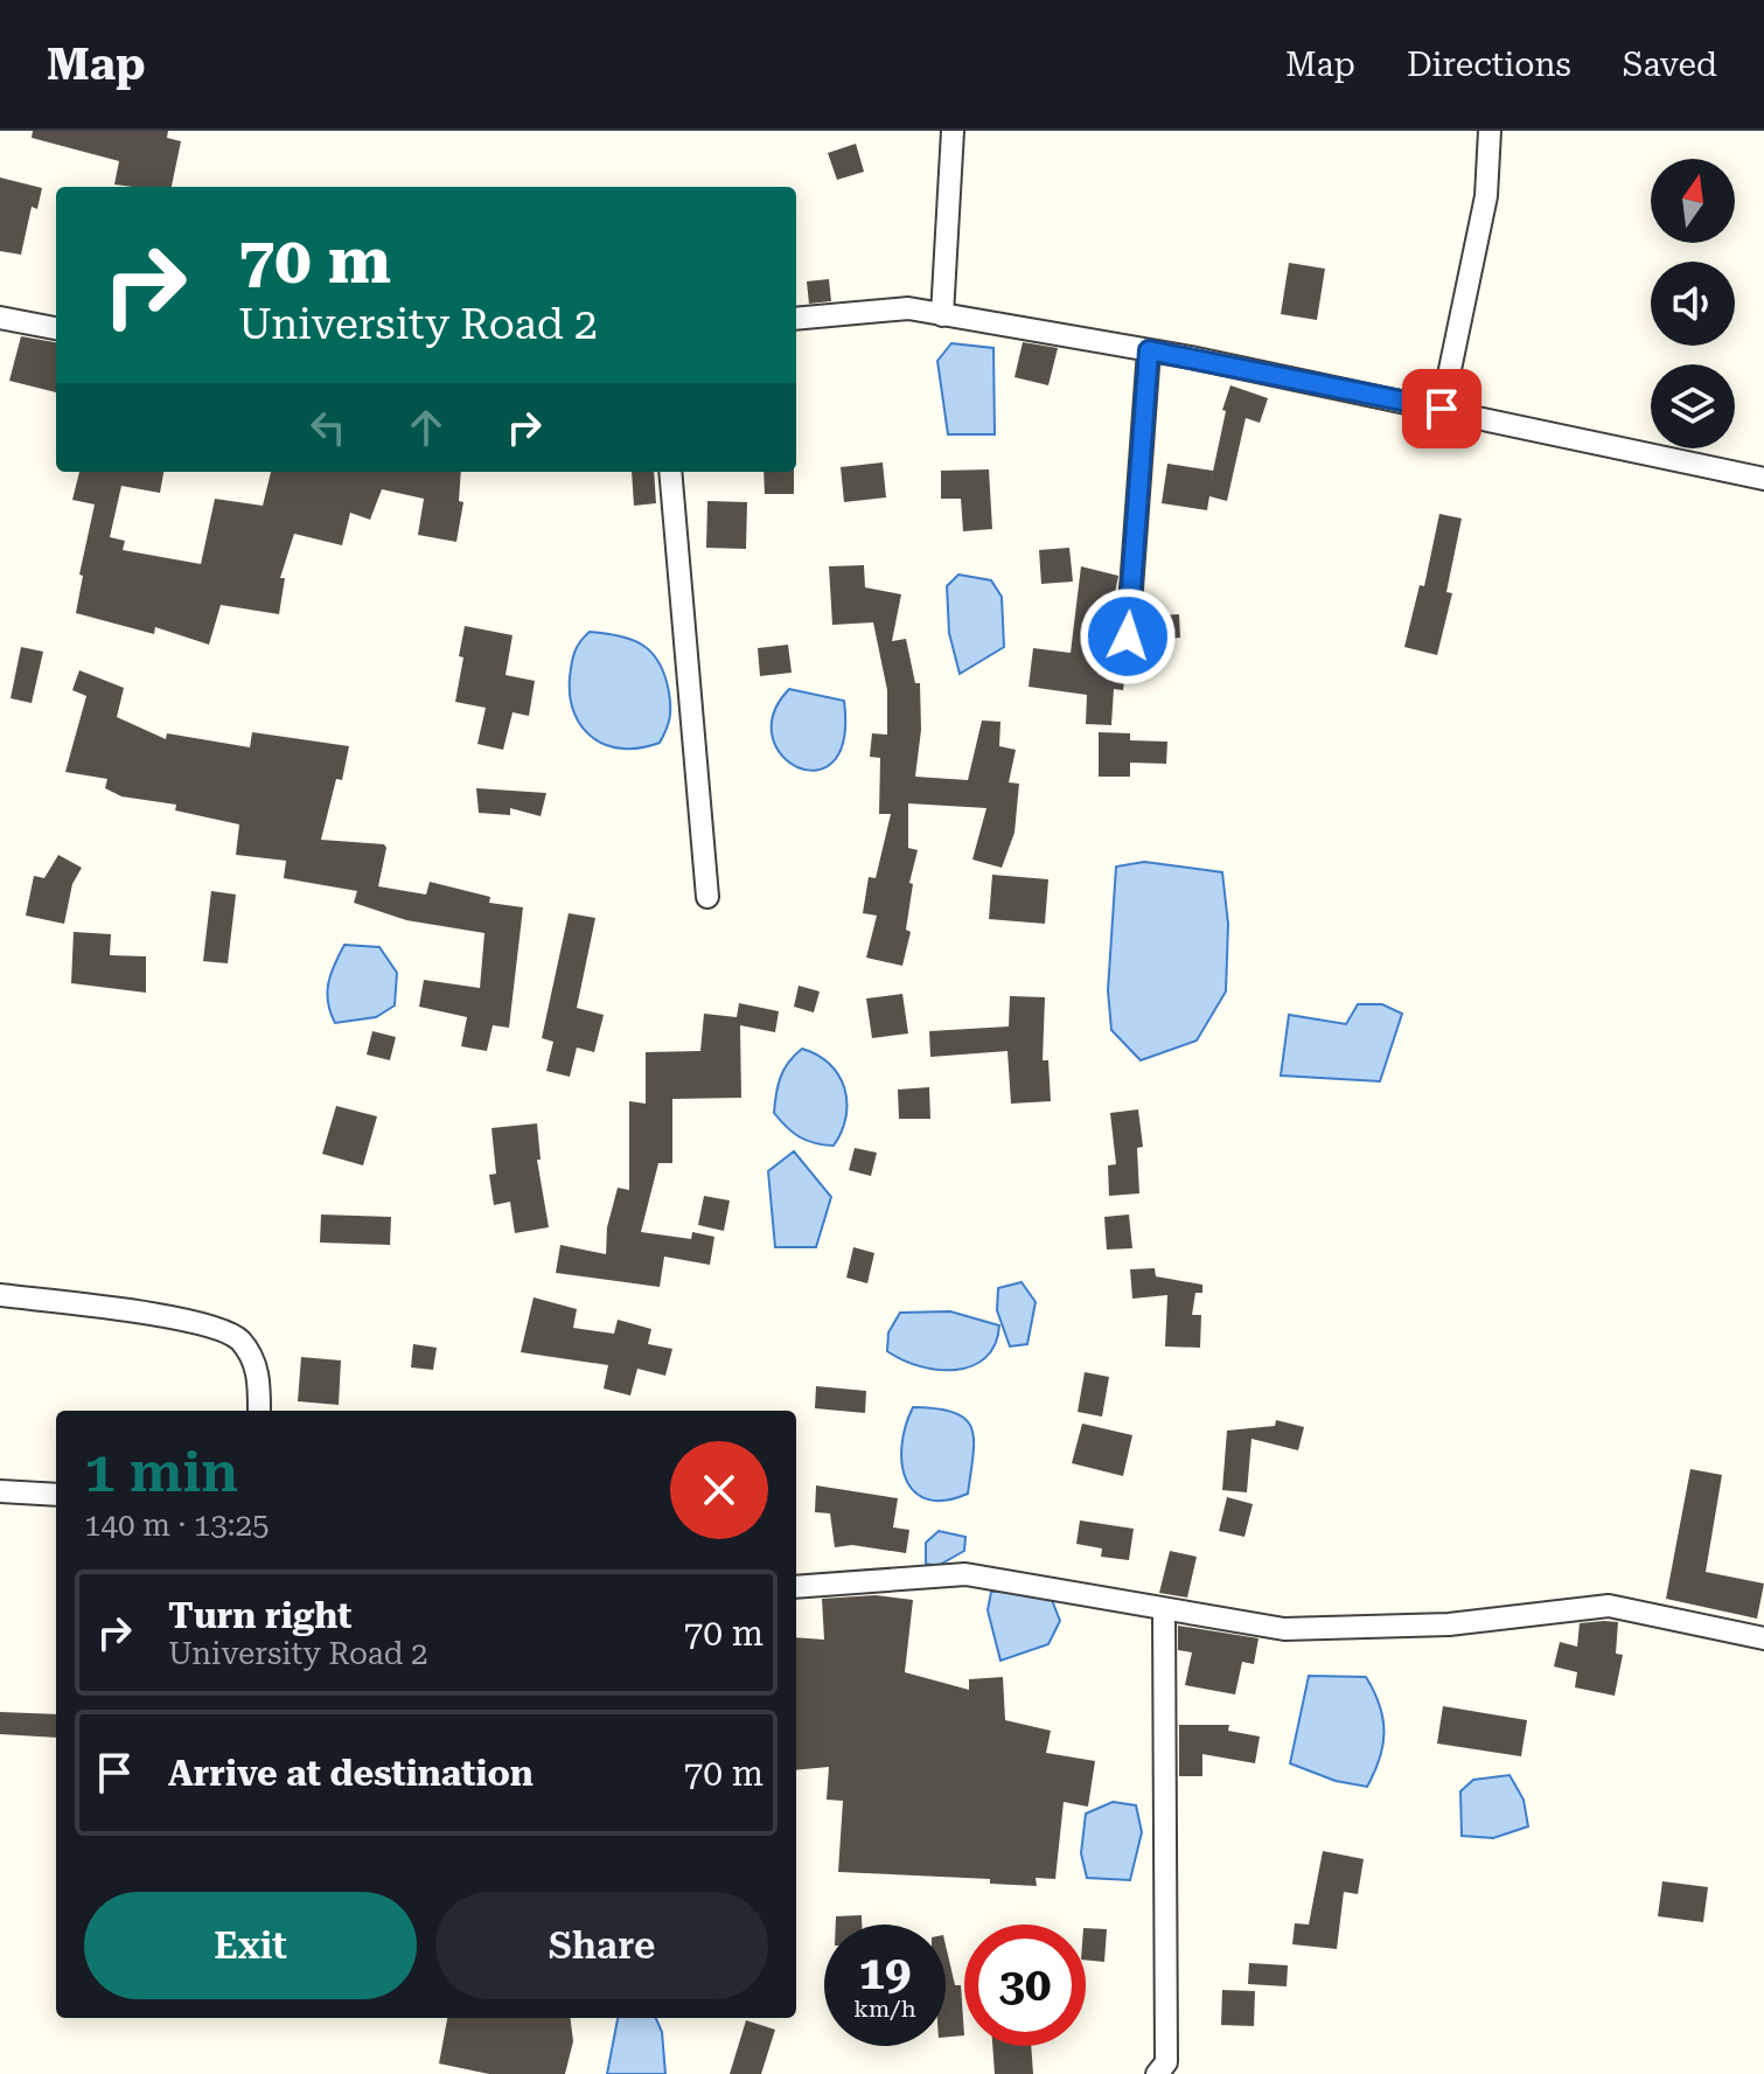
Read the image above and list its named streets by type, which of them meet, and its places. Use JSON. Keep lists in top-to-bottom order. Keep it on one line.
{"north":"top","page":{"header":"Map","nav":["Map","Directions","Saved"],"turn":["70 m","University Road 2"],"heading":["1 min","140 m · 13:25"],"list":[{"name":"Turn right","note":"University Road 2","value":"70 m"},{"name":"Arrive at destination","value":"70 m"}],"buttons":["Exit","Share"],"speed":"19 km/h","limit":"30"}}
